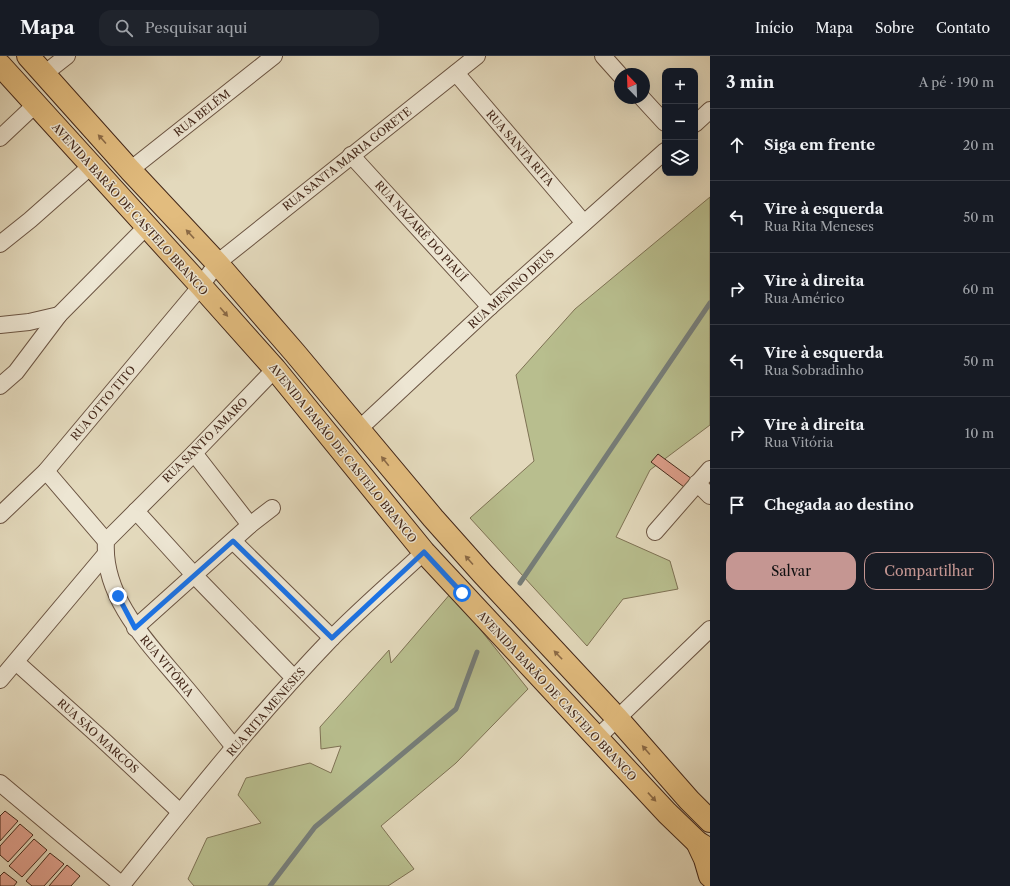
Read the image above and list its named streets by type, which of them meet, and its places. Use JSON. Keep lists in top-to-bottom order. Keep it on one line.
{"streets":{"main road":["AVENIDA BARÃO DE CASTELO BRANCO"],"street":["RUA BELÉM","RUA SANTA RITA","RUA SANTA MARIA GORETE","RUA NAZARÉ DO PIAUÍ","RUA MENINO DEUS","RUA OTTO TITO","RUA SANTO AMARO","RUA VITÓRIA","RUA RITA MENESES","RUA SÃO MARCOS"]},"crossings":[["RUA SANTA RITA","RUA SANTA MARIA GORETE"],["RUA SANTA RITA","RUA MENINO DEUS"],["RUA SANTA MARIA GORETE","AVENIDA BARÃO DE CASTELO BRANCO"],["RUA SANTA MARIA GORETE","RUA NAZARÉ DO PIAUÍ"],["RUA SANTA MARIA GORETE","RUA OTTO TITO"],["AVENIDA BARÃO DE CASTELO BRANCO","RUA OTTO TITO"],["AVENIDA BARÃO DE CASTELO BRANCO","RUA SANTO AMARO"],["AVENIDA BARÃO DE CASTELO BRANCO","RUA RITA MENESES"],["RUA NAZARÉ DO PIAUÍ","RUA MENINO DEUS"],["RUA SANTO AMARO","RUA VITÓRIA"],["RUA VITÓRIA","RUA RITA MENESES"],["RUA RITA MENESES","RUA SÃO MARCOS"]],"north":"top left","page":{"header":"Mapa","search":"Pesquisar aqui","nav":["Início","Mapa","Sobre","Contato"],"heading":["3 min","A pé · 190 m"],"map_buttons":["+","−"],"list":[["Siga em frente","20 m"],["Vire à esquerda","Rua Rita Meneses","50 m"],["Vire à direita","Rua Américo","60 m"],["Vire à esquerda","Rua Sobradinho","50 m"],["Vire à direita","Rua Vitória","10 m"],"Chegada ao destino"],"buttons":["Salvar","Compartilhar"]}}
